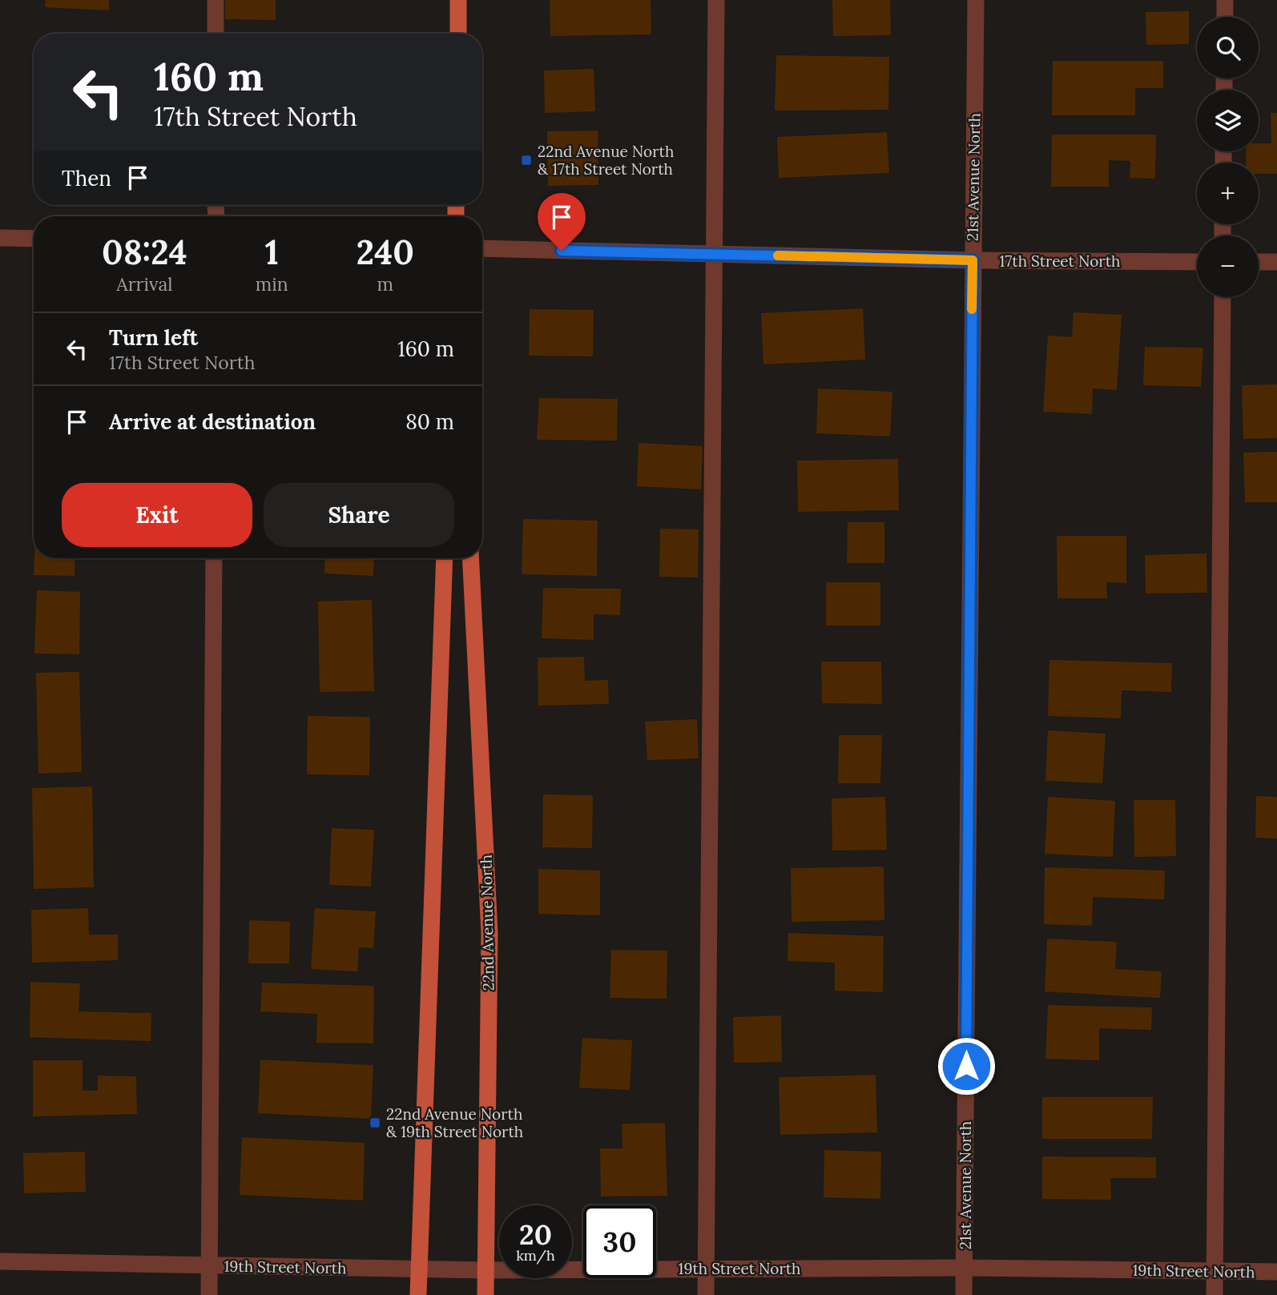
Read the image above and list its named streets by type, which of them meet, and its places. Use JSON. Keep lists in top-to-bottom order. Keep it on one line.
{"streets":{"main road":["22nd Avenue North"],"street":["21st Avenue North","17th Street North","19th Street North"]},"crossings":[["21st Avenue North","17th Street North"],["21st Avenue North","19th Street North"],["22nd Avenue North","19th Street North"]],"places":{"transit":["22nd Avenue North & 17th Street North","22nd Avenue North & 19th Street North"]},"page":{"map_buttons":["+","−"],"turn":["160 m","17th Street North"],"then":"Then","eta":["08:24","Arrival","1","min","240","m"],"list":[{"name":"Turn left","note":"17th Street North","value":"160 m"},{"name":"Arrive at destination","value":"80 m"}],"buttons":["Exit","Share"],"speed":"20 km/h","limit":"30"}}
